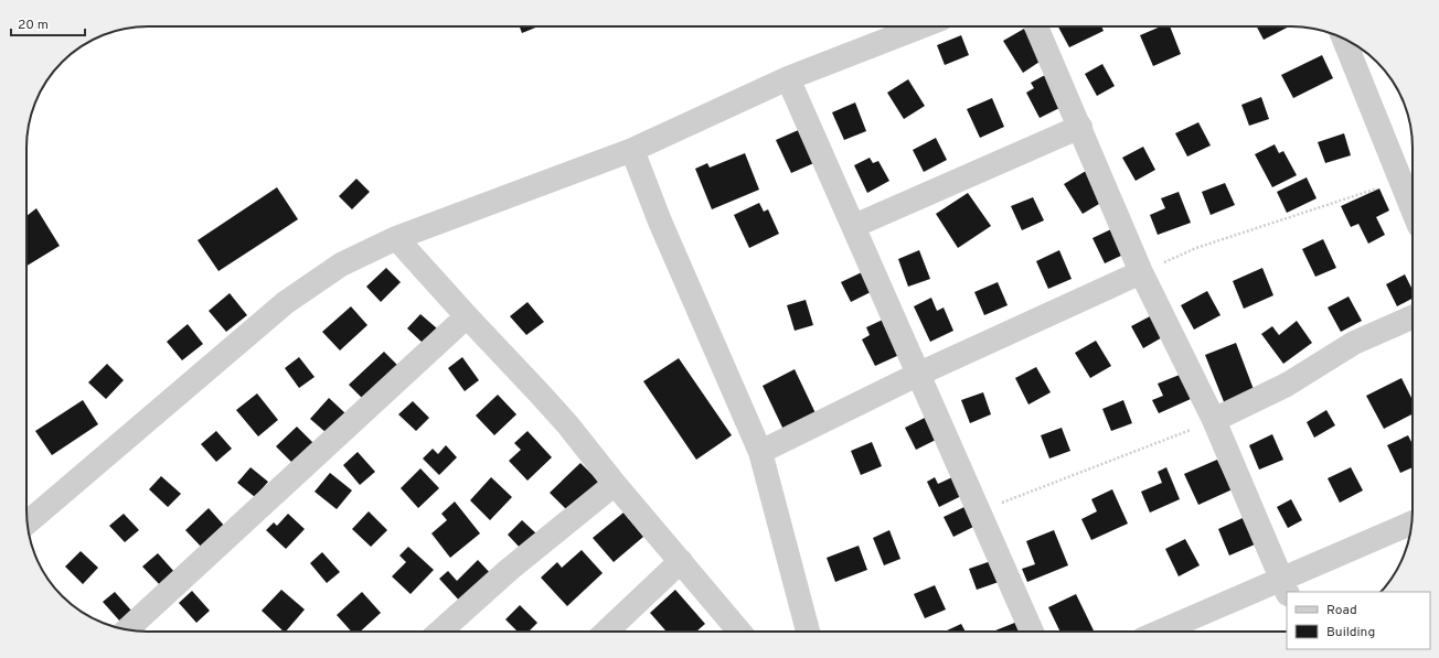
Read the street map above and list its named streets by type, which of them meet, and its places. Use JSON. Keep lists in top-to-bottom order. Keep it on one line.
{"legend":["Road","Building"],"scale_bar":"20 m"}
